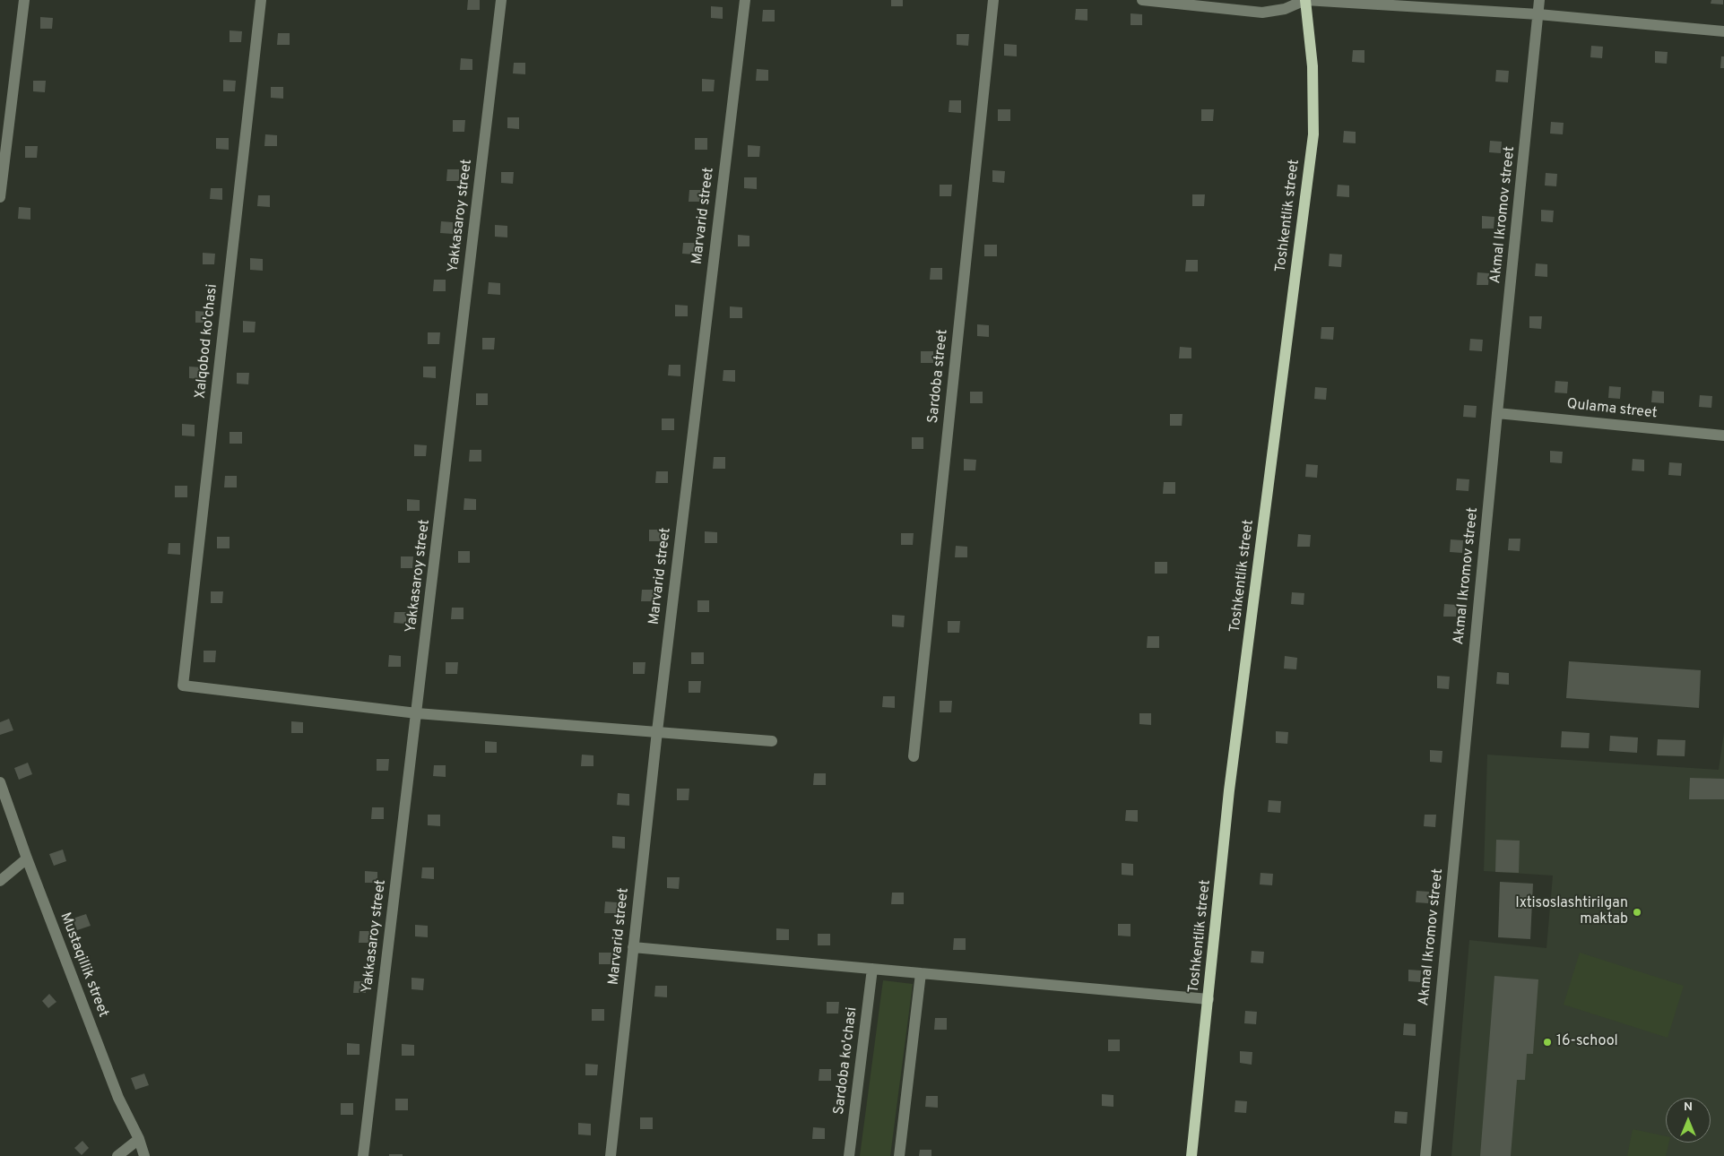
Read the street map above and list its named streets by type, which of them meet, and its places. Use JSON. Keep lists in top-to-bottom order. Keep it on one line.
{"streets":{"main road":["Toshkentlik street"],"street":["Akmal Ikromov street","Yakkasaroy street","Marvarid street","Xalqobod ko'chasi","Sardoba street","Qulama street","Mustaqillik street","Sardoba ko'chasi"]},"crossings":[["Akmal Ikromov street","Qulama street"],["Yakkasaroy street","Xalqobod ko'chasi"]],"places":["Ixtisoslashtirilgan maktab","16-school"],"north":"top"}
